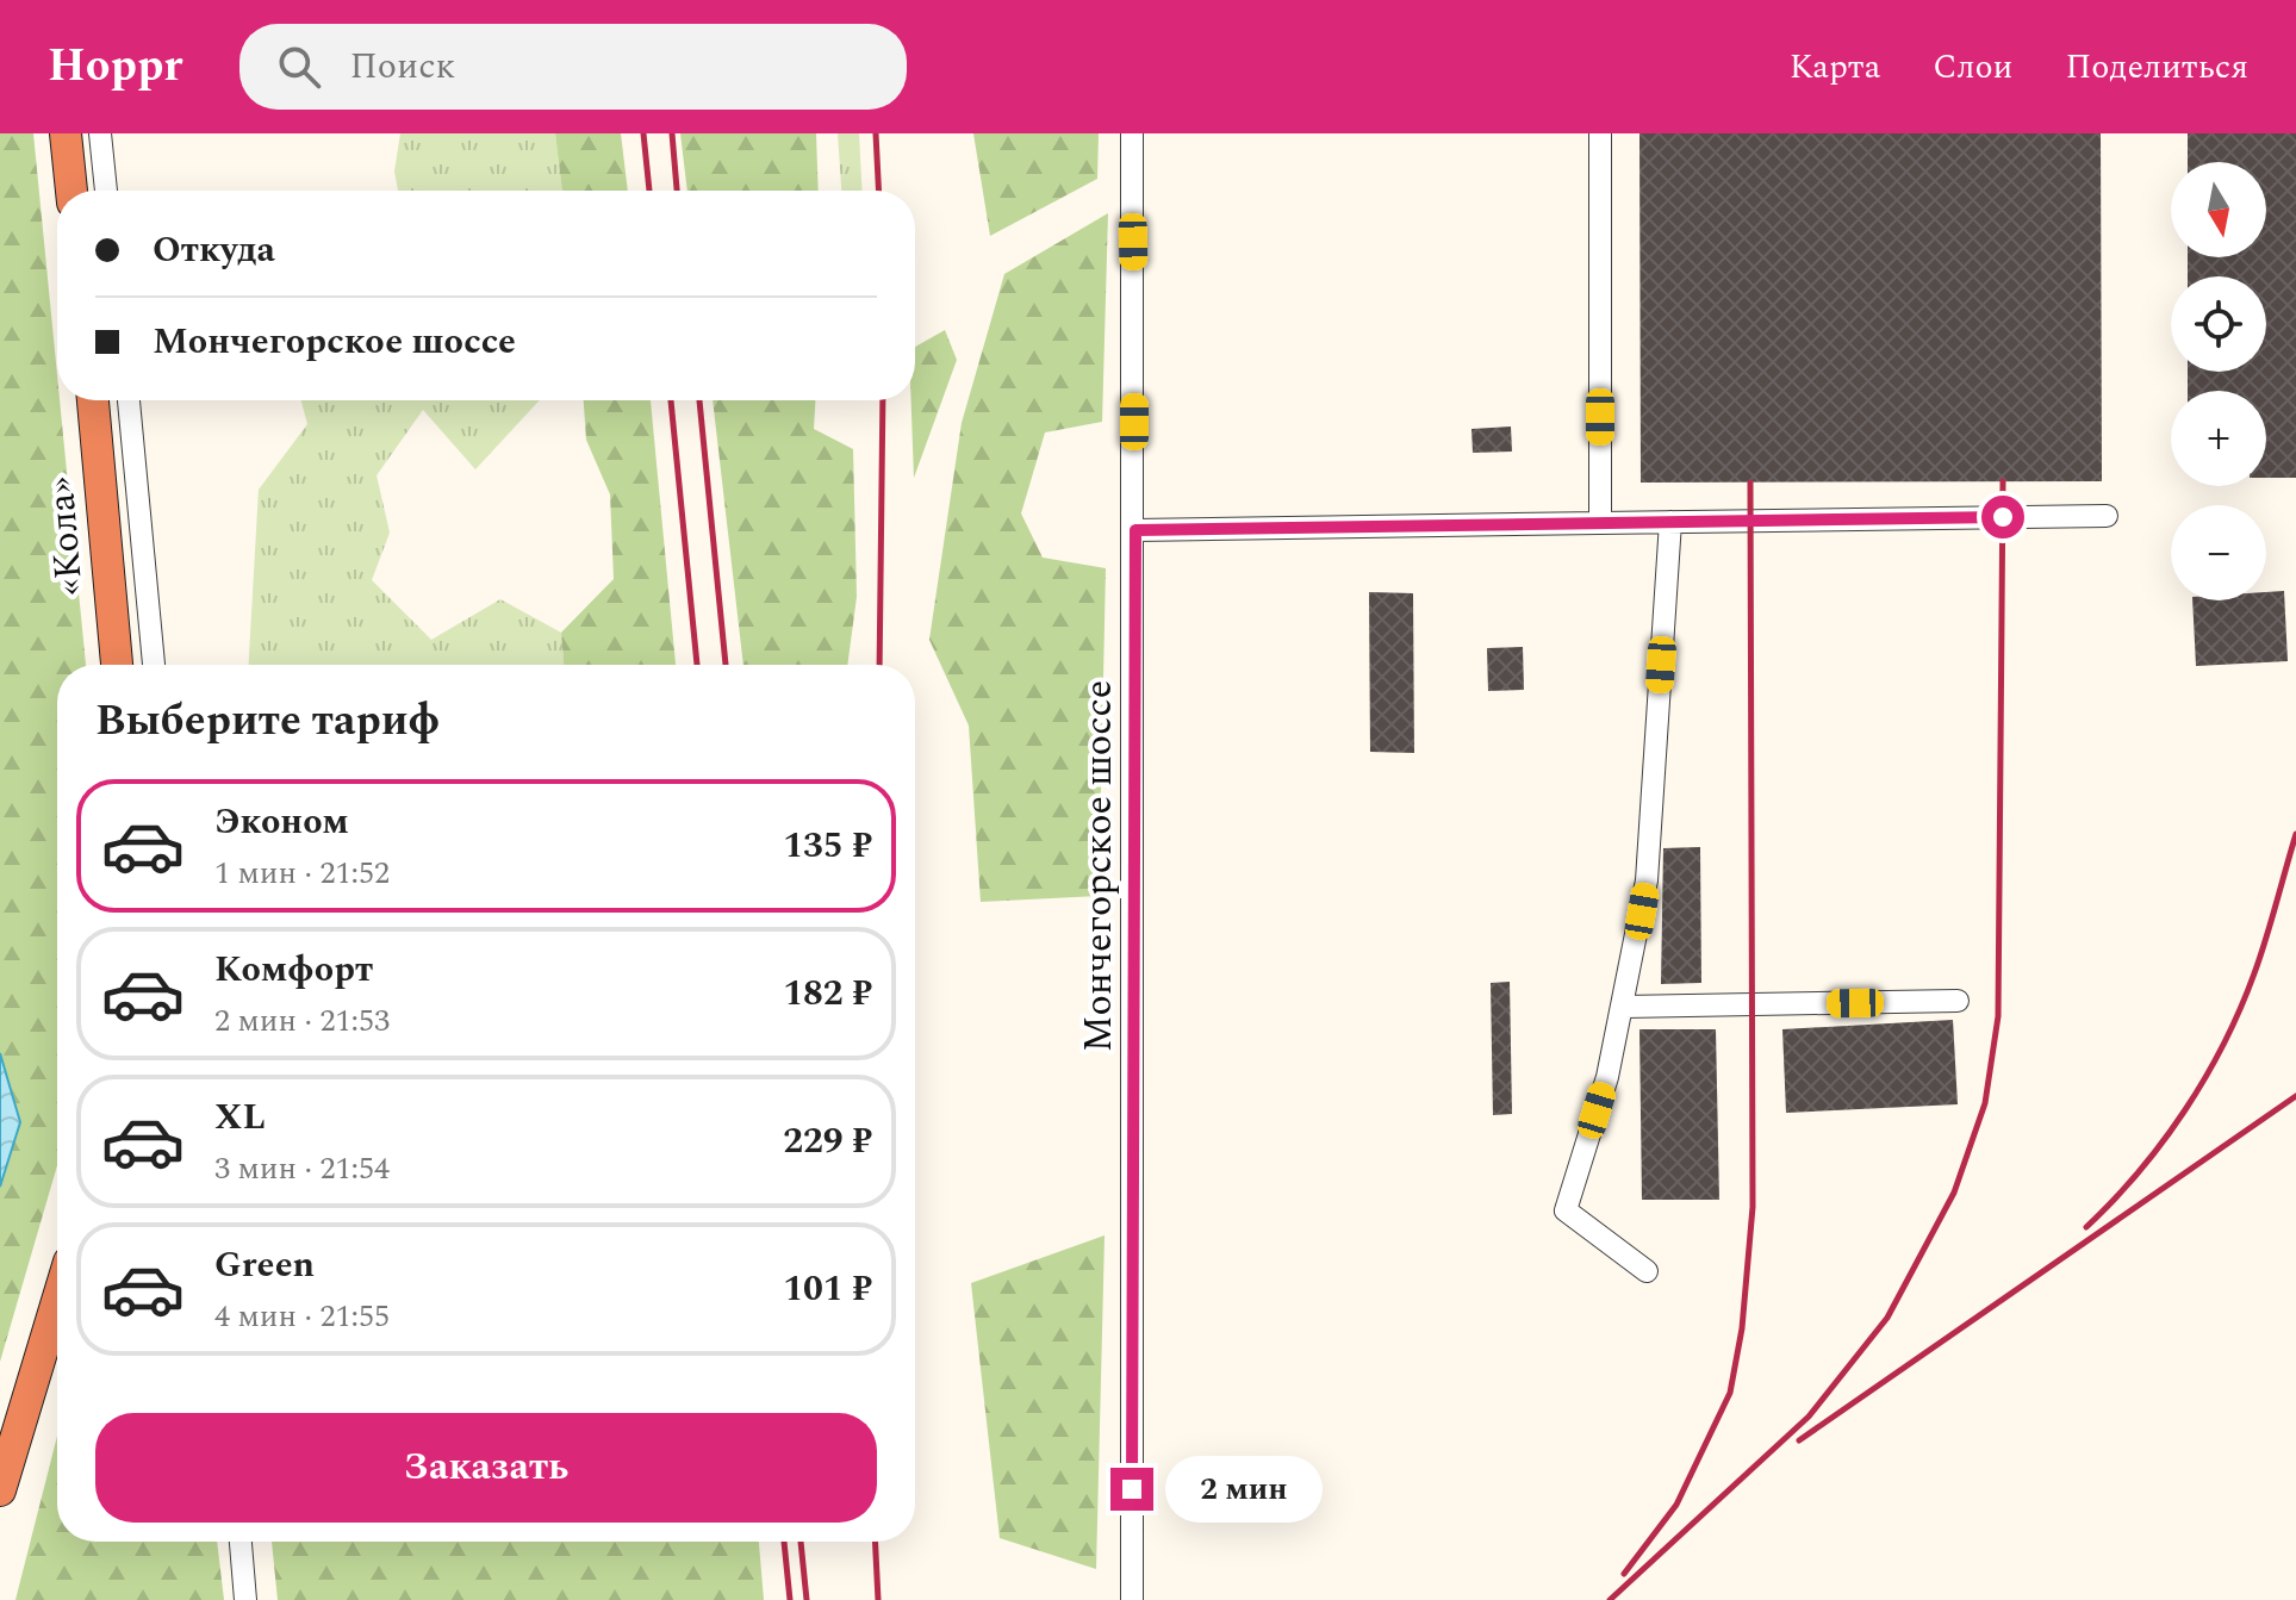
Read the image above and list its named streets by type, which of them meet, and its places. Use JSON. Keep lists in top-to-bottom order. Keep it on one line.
{"streets":{"highway":["«Кола»"],"street":["Мончегорское шоссе"]},"north":"bottom","page":{"header":"Hoppr","search":"Поиск","nav":["Карта","Слои","Поделиться"],"map_buttons":["+","−"],"banner":["Откуда","Мончегорское шоссе"],"heading":"Выберите тариф","list":[{"name":"Эконом","note":"1 мин · 21:52","value":"135 ₽"},{"name":"Комфорт","note":"2 мин · 21:53","value":"182 ₽"},{"name":"XL","note":"3 мин · 21:54","value":"229 ₽"},{"name":"Green","note":"4 мин · 21:55","value":"101 ₽"}],"buttons":"Заказать","bubble":"2 мин"}}
